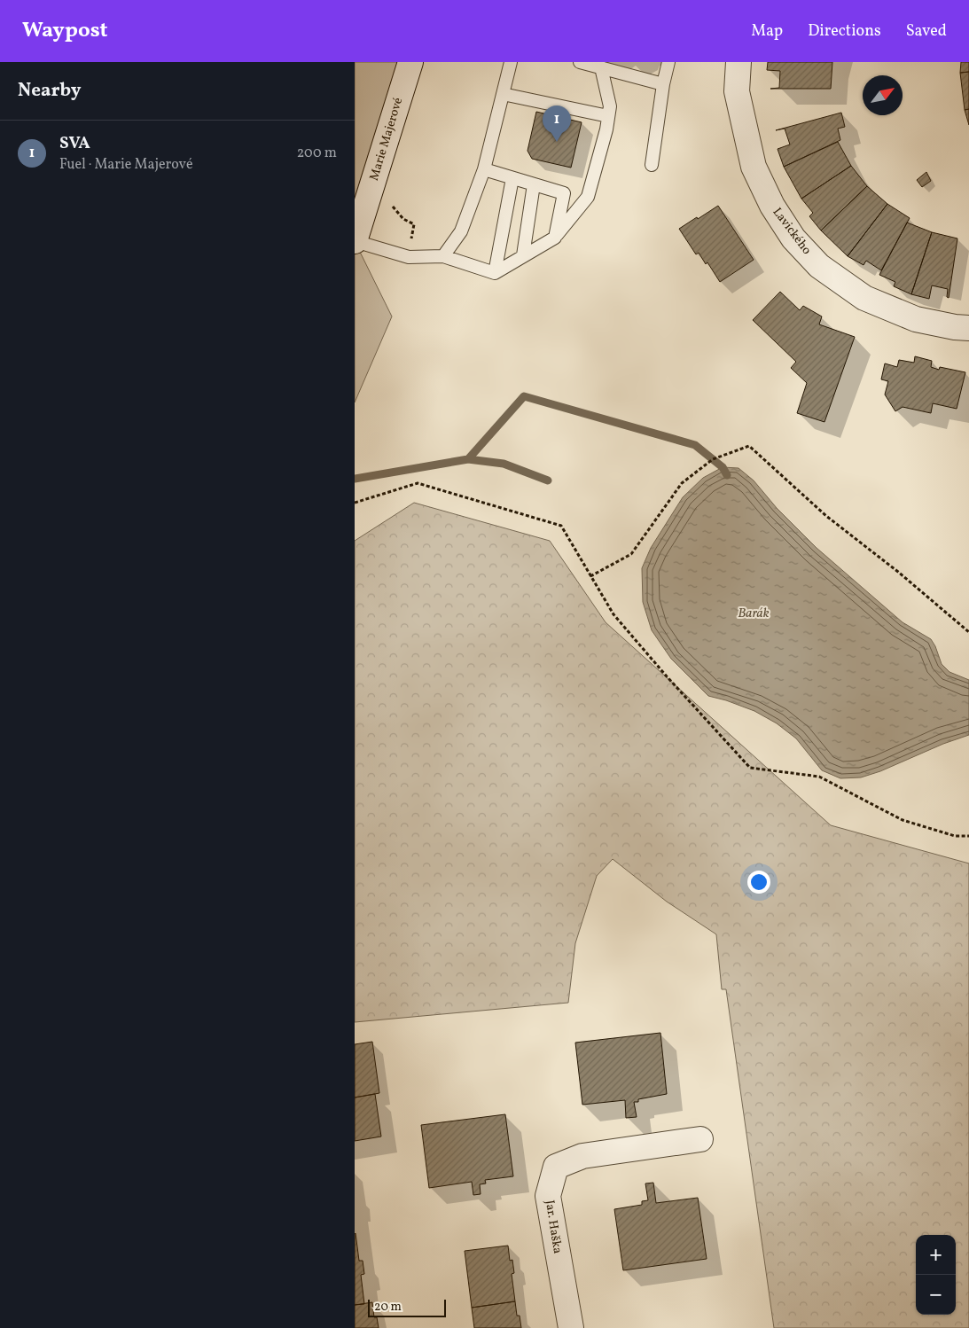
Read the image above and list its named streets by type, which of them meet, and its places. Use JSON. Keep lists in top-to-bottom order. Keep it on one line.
{"streets":{"street":["Marie Majerové","Lavického","Jar. Haška"]},"water":["Barák"],"scale_bar":"20 m","north":"top right","page":{"header":"Waypost","nav":["Map","Directions","Saved"],"heading":"Nearby","pins":"1","list":[{"mark":"1","name":"SVA","note":"Fuel · Marie Majerové","value":"200 m"}],"map_buttons":["+","−"],"scale":"20 m"}}
